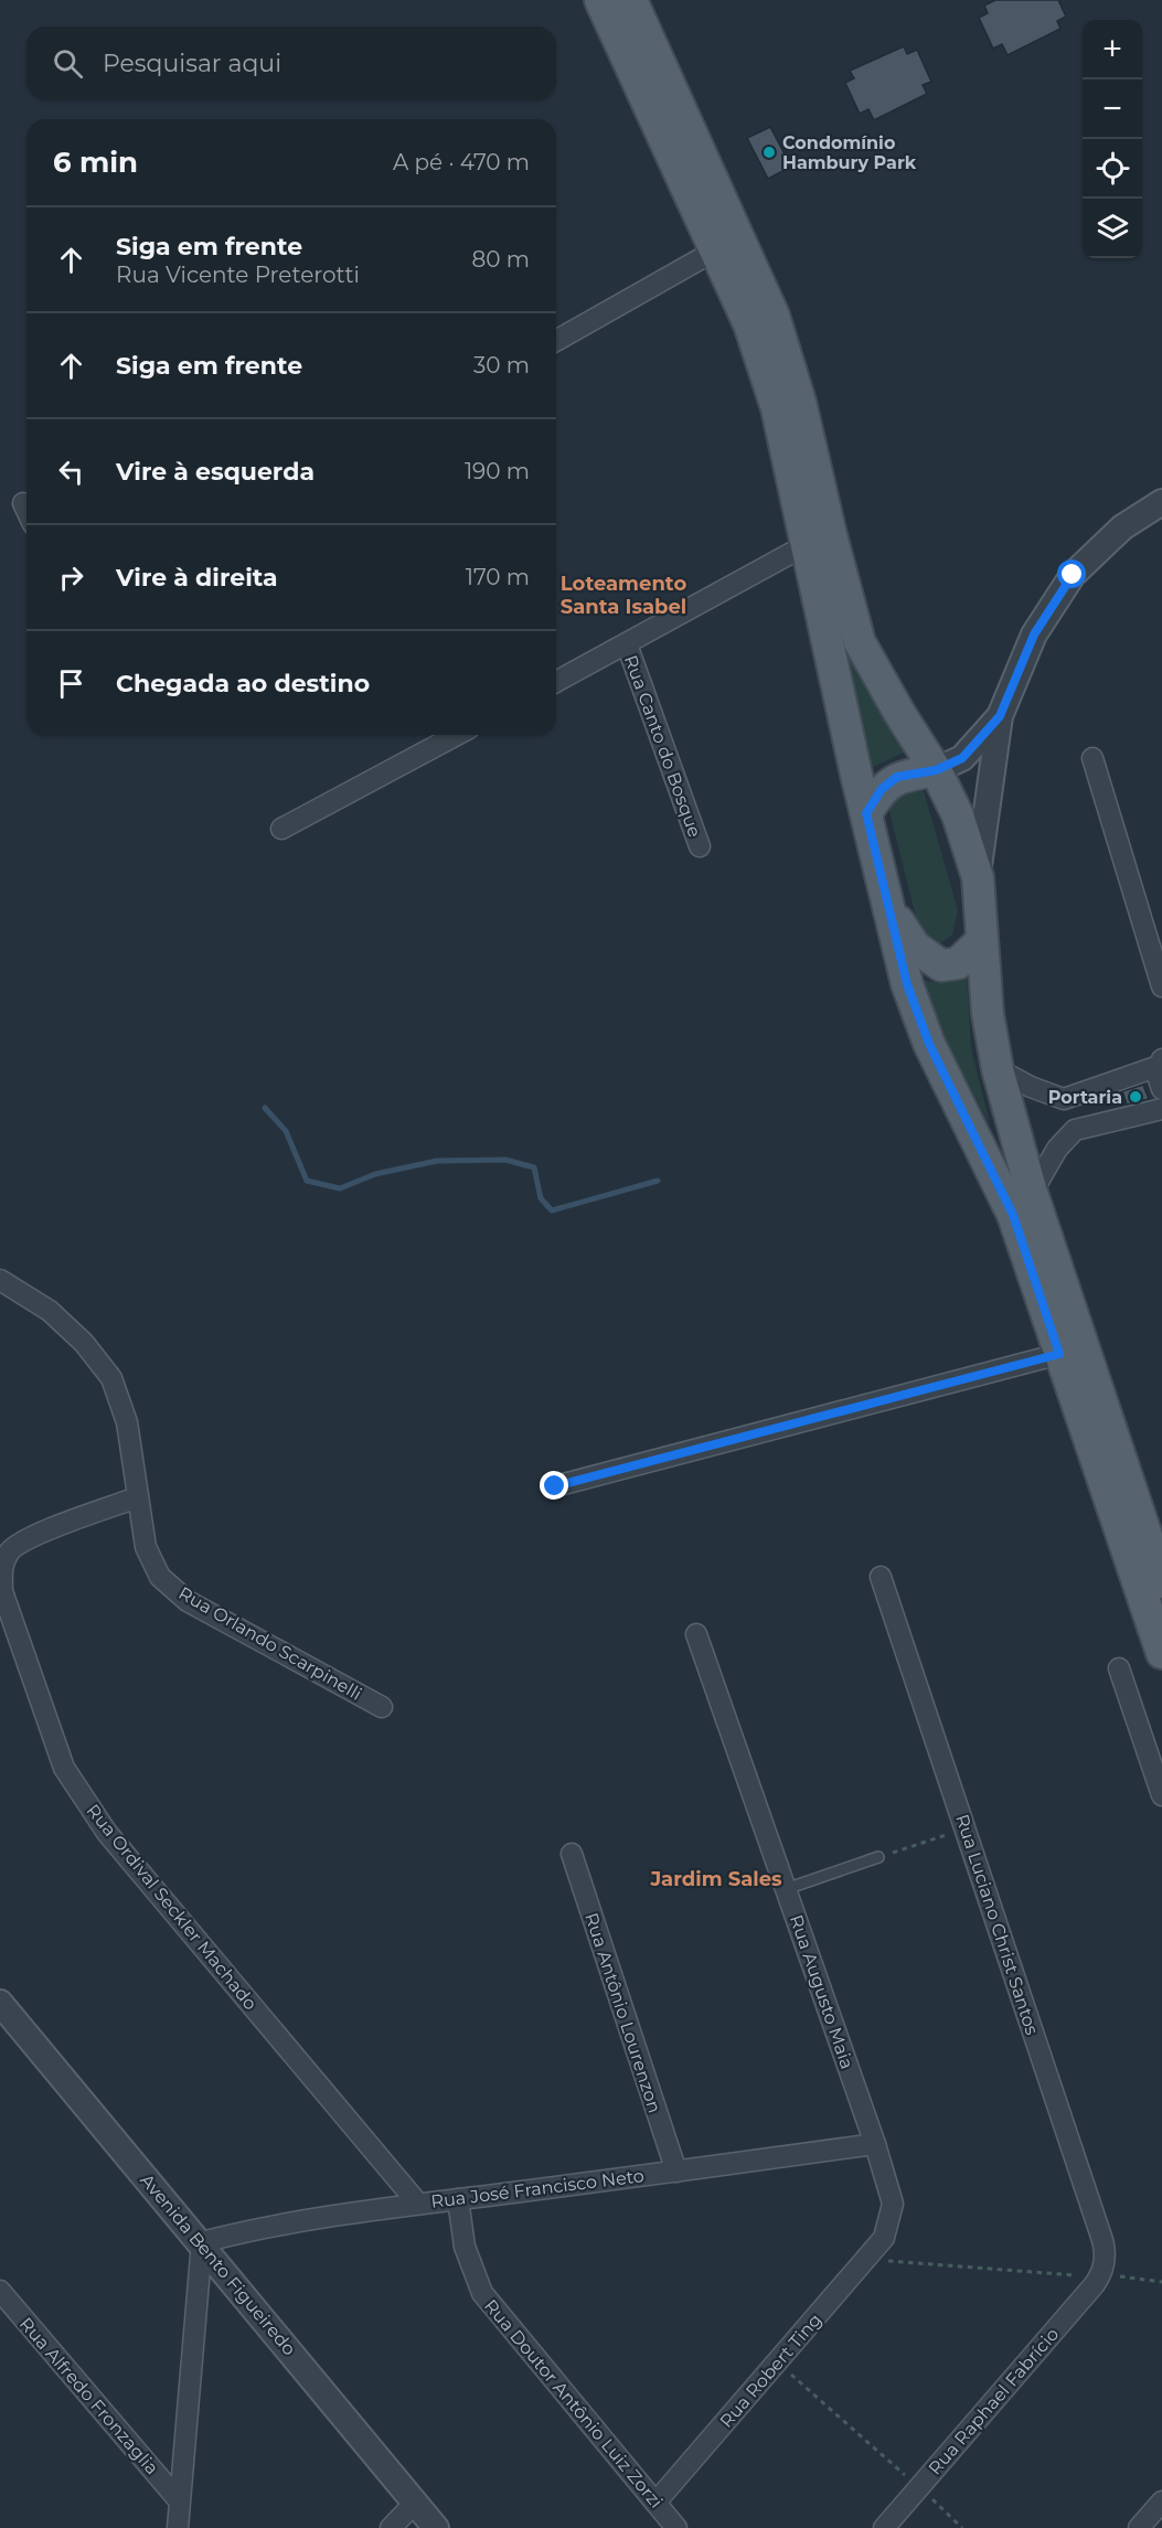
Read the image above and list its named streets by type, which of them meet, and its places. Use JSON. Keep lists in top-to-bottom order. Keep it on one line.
{"streets":{"street":["Rua Canto do Bosque","Rua Orlando Scarpinelli","Rua Ordival Seckler Machado","Rua Luciano Christ Santos","Rua Augusto Maia","Rua Antônio Lourenzon","Rua José Francisco Neto","Avenida Bento Figueiredo","Rua Robert Ting","Rua Alfredo Fronzaglia","Rua Raphael Fabrício","Rua Doutor Antônio Luiz Zorzi"]},"crossings":[["Rua Orlando Scarpinelli","Rua Ordival Seckler Machado"],["Rua Ordival Seckler Machado","Rua José Francisco Neto"],["Rua Luciano Christ Santos","Rua Raphael Fabrício"],["Rua Augusto Maia","Rua José Francisco Neto"],["Rua Augusto Maia","Rua Robert Ting"],["Rua Antônio Lourenzon","Rua José Francisco Neto"],["Rua José Francisco Neto","Avenida Bento Figueiredo"],["Rua José Francisco Neto","Rua Doutor Antônio Luiz Zorzi"],["Rua Robert Ting","Rua Doutor Antônio Luiz Zorzi"]],"districts":["Loteamento Santa Isabel","Jardim Sales"],"places":["Condomínio Hambury Park","Portaria"],"page":{"map_buttons":["+","−"],"search":"Pesquisar aqui","heading":["6 min","A pé · 470 m"],"list":[["Siga em frente","Rua Vicente Preterotti","80 m"],["Siga em frente","30 m"],["Vire à esquerda","190 m"],["Vire à direita","170 m"],"Chegada ao destino"]}}
